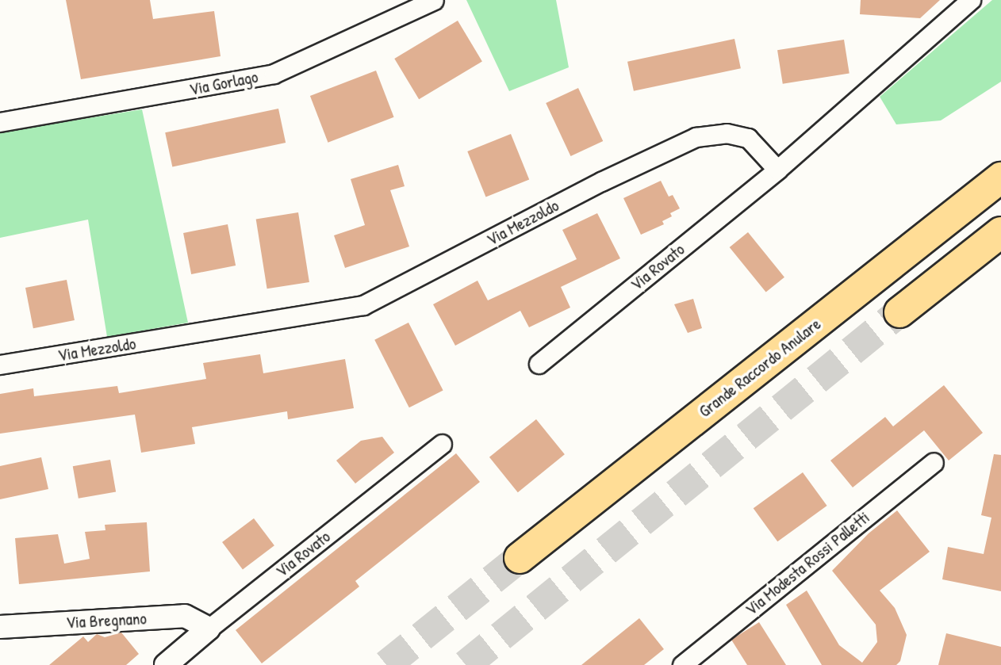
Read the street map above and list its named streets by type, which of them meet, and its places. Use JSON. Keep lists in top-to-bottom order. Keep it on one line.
{"streets":{"highway":["Grande Raccordo Anulare"],"street":["Via Gorlago","Via Mezzoldo","Via Rovato","Via Modesta Rossi Palletti","Via Bregnano"]},"crossings":[["Via Mezzoldo","Via Rovato"],["Via Rovato","Via Bregnano"]]}
